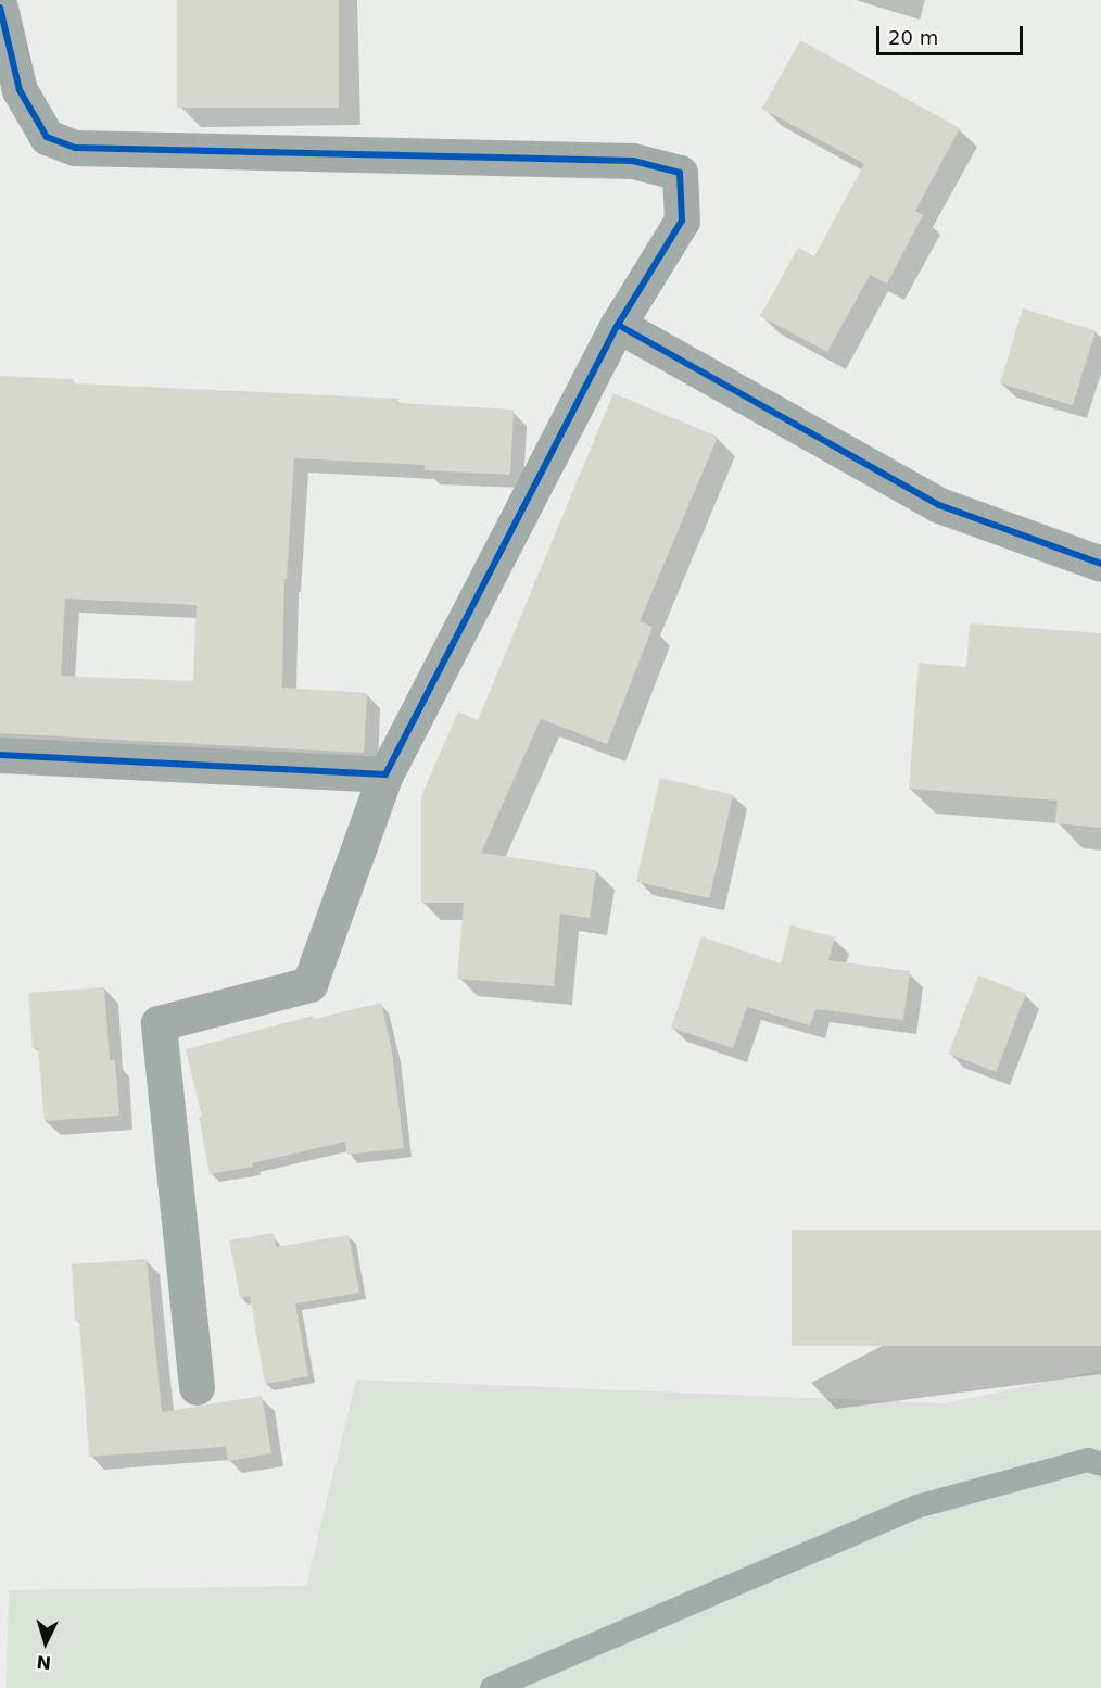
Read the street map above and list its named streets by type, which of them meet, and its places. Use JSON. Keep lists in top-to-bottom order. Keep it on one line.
{"scale_bar":"20 m","north":"bottom"}
